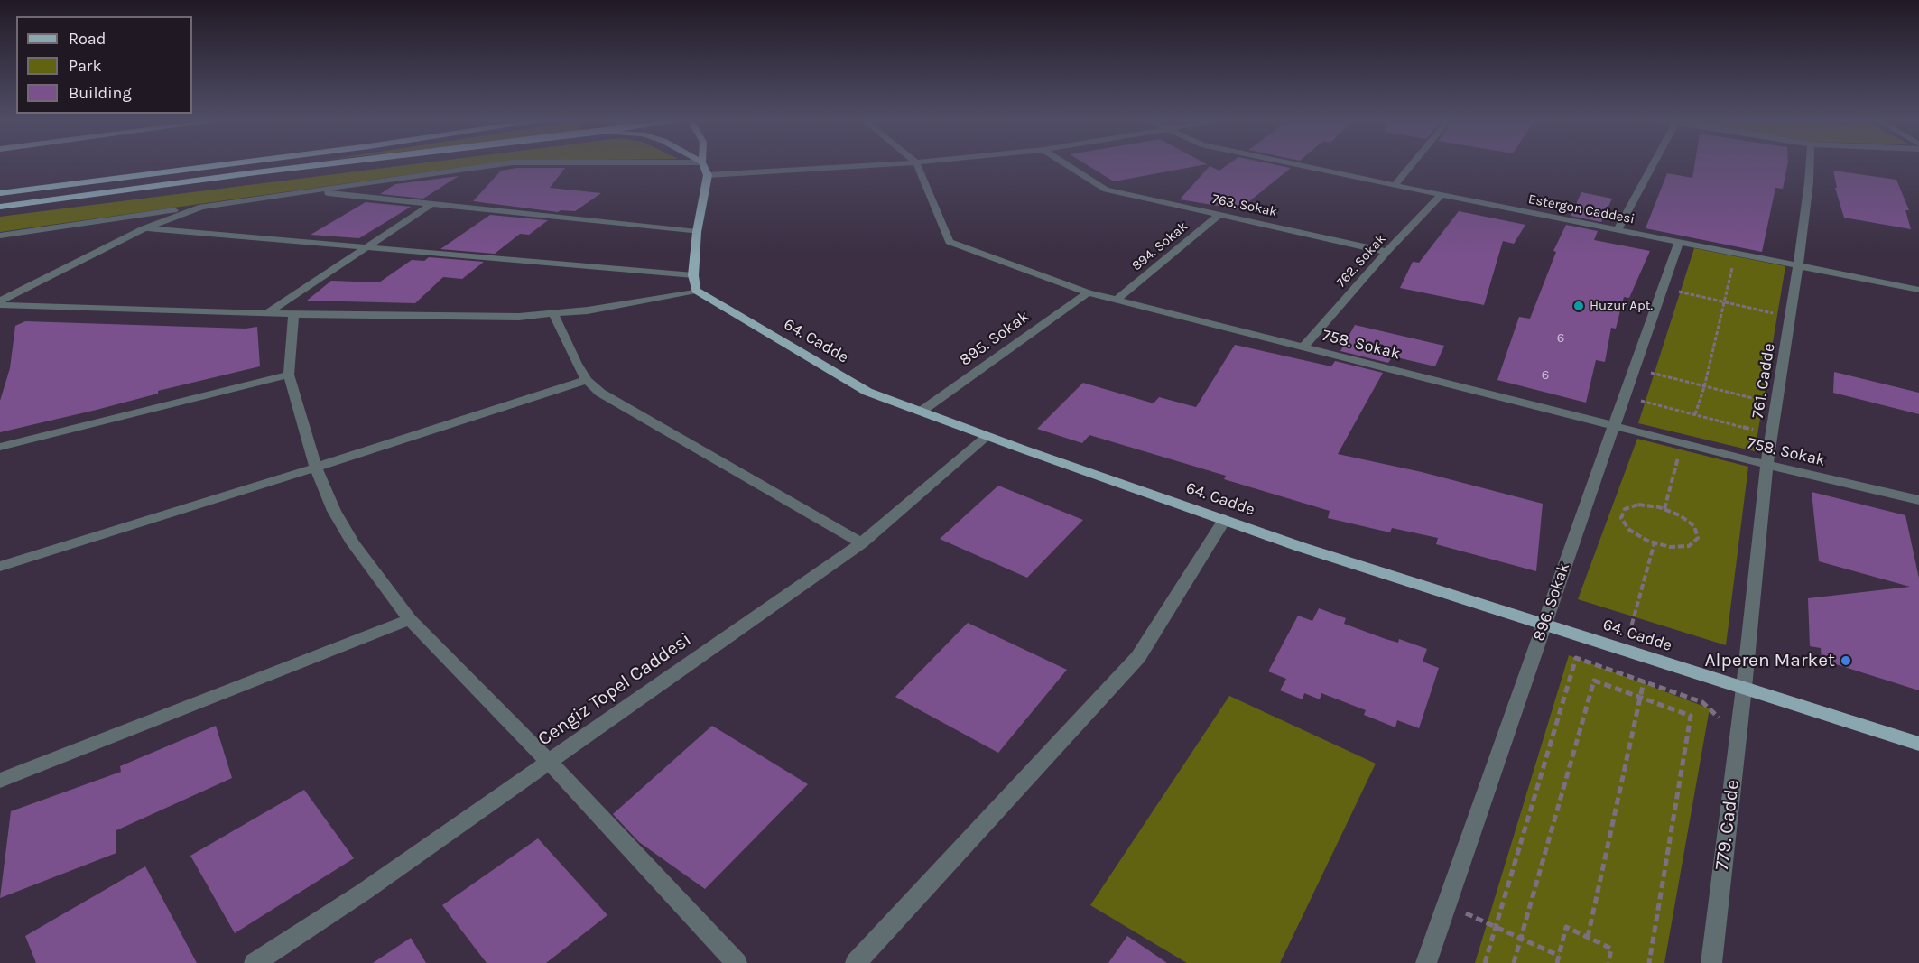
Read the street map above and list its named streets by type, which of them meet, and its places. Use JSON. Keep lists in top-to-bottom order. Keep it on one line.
{"streets":{"main road":["64. Cadde"],"street":["763. Sokak","Estergon Caddesi","894. Sokak","762. Sokak","895. Sokak","758. Sokak","761. Cadde","896. Sokak","Cengiz Topel Caddesi","779. Cadde"]},"crossings":[["763. Sokak","894. Sokak"],["763. Sokak","762. Sokak"],["Estergon Caddesi","762. Sokak"],["Estergon Caddesi","761. Cadde"],["Estergon Caddesi","896. Sokak"],["894. Sokak","758. Sokak"],["762. Sokak","758. Sokak"],["895. Sokak","64. Cadde"],["895. Sokak","758. Sokak"],["64. Cadde","761. Cadde"],["64. Cadde","896. Sokak"],["64. Cadde","Cengiz Topel Caddesi"],["64. Cadde","779. Cadde"],["758. Sokak","761. Cadde"],["758. Sokak","896. Sokak"],["761. Cadde","779. Cadde"]],"places":["Huzur Apt.","Alperen Market"],"house_numbers":["6","6"],"legend":["Road","Park","Building"]}
